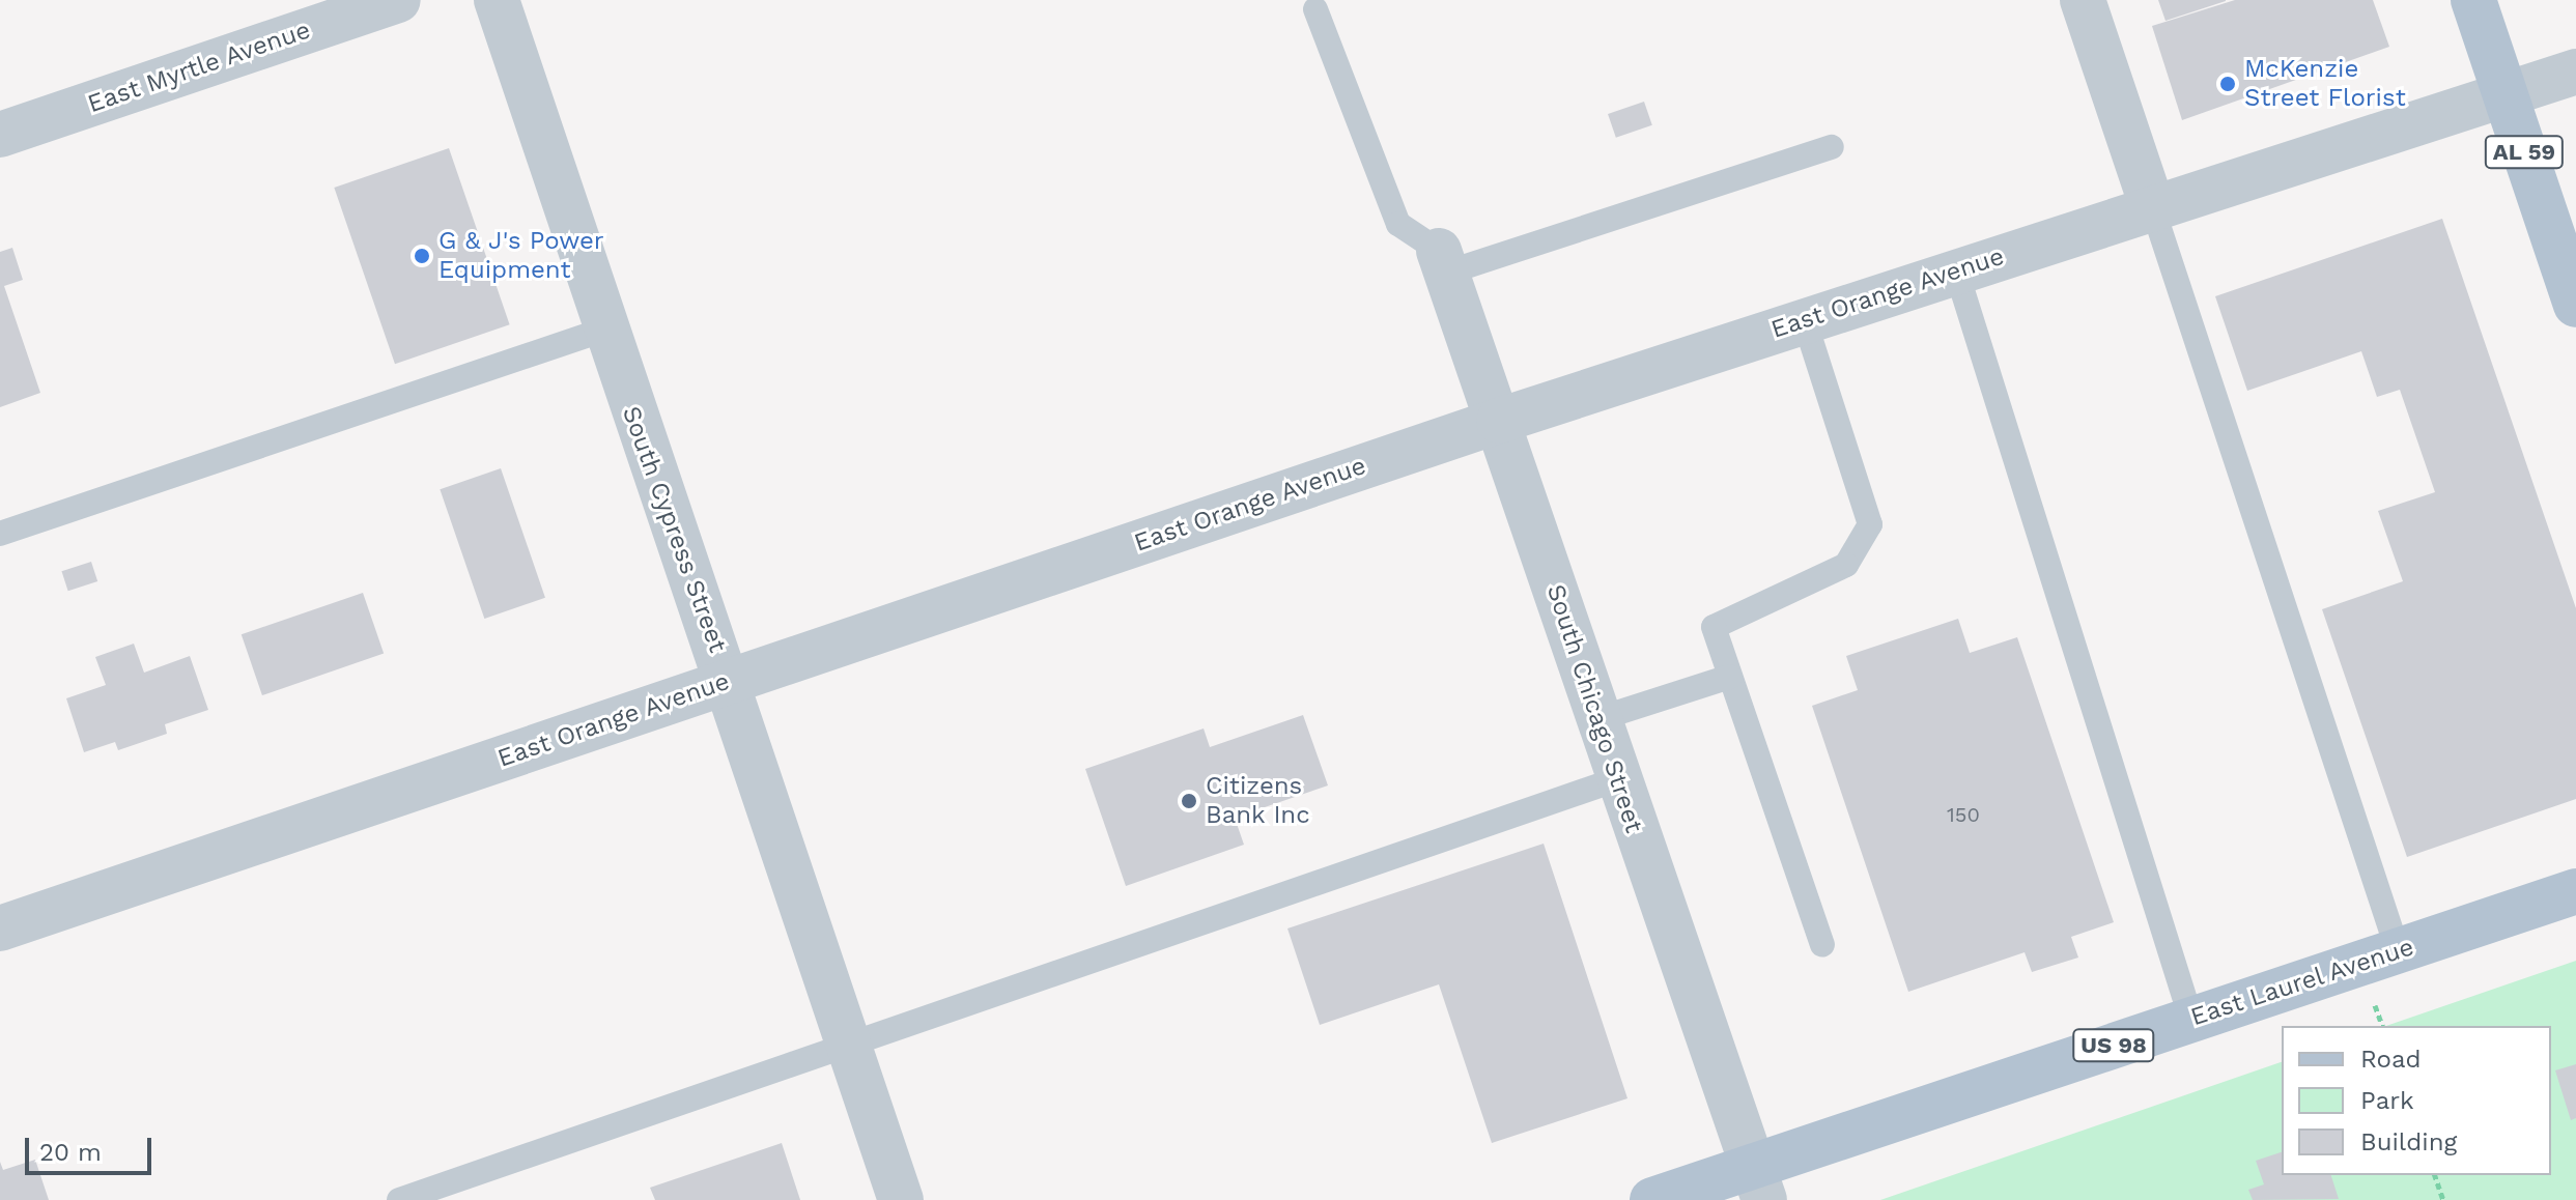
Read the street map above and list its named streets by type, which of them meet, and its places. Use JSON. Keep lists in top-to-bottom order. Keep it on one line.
{"streets":{"main road":["AL 59","East Laurel Avenue","US 98"],"street":["East Myrtle Avenue","East Orange Avenue","South Cypress Street","South Chicago Street"]},"crossings":[["AL 59","East Orange Avenue"],["East Orange Avenue","South Cypress Street"],["East Orange Avenue","South Chicago Street"],["South Chicago Street","East Laurel Avenue"]],"places":["McKenzie Street Florist","G & J's Power Equipment","Citizens Bank Inc"],"house_numbers":["150"],"legend":["Road","Park","Building"],"scale_bar":"20 m"}
